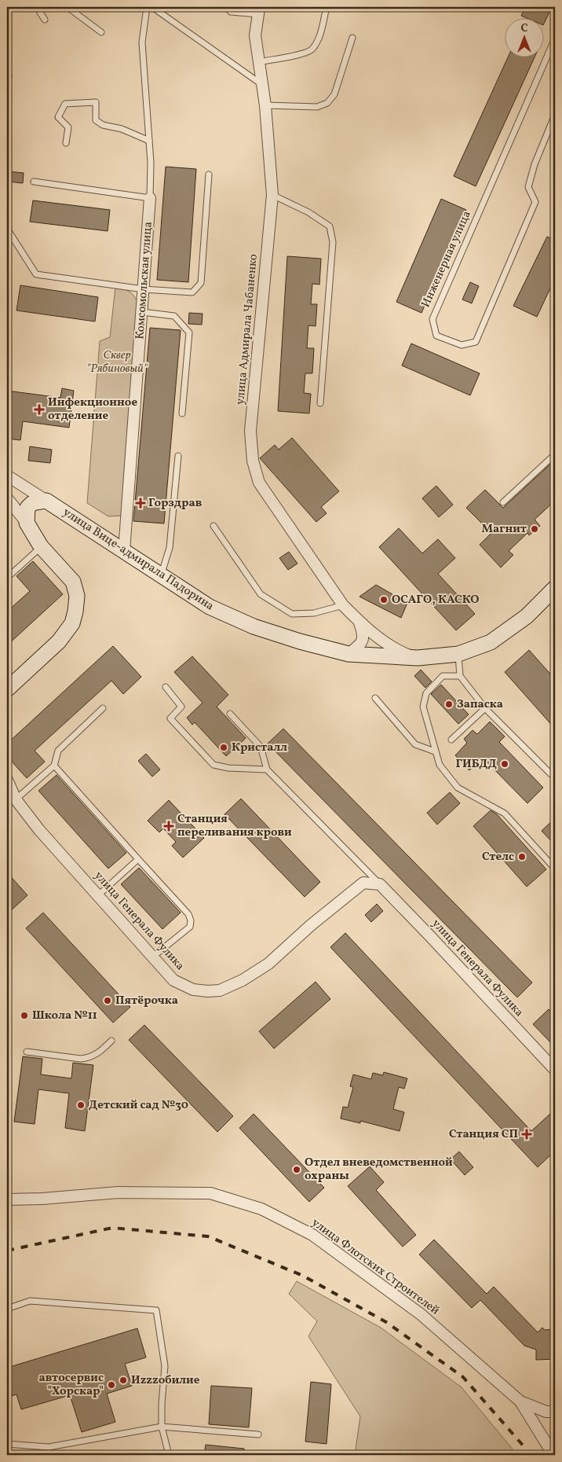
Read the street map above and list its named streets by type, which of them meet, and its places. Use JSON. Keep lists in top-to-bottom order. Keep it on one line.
{"streets":{"street":["Комсомольская улица","улица Адмирала Чабаненко","улица Вице-адмирала Падорина","улица Генерала Фулика","улица Флотских Строителей"],"lane":["Инженерная улица"]},"crossings":[["Комсомольская улица","улица Вице-адмирала Падорина"],["улица Адмирала Чабаненко","улица Вице-адмирала Падорина"]],"parks":["Сквер \"Рябиновый\""],"places":{"health":["Инфекционное отделение","Горздрав","Станция переливания крови","Станция СП"],"other":["Магнит","ОСАГО, КАСКО","Запаска","Кристалл","ГИБДД","Стелс","Пятёрочка","Школа №11","Детский сад №30","Отдел вневедомственной охраны","Иzzzобилие","автосервис \"Хорскар\""]},"north":"top"}
